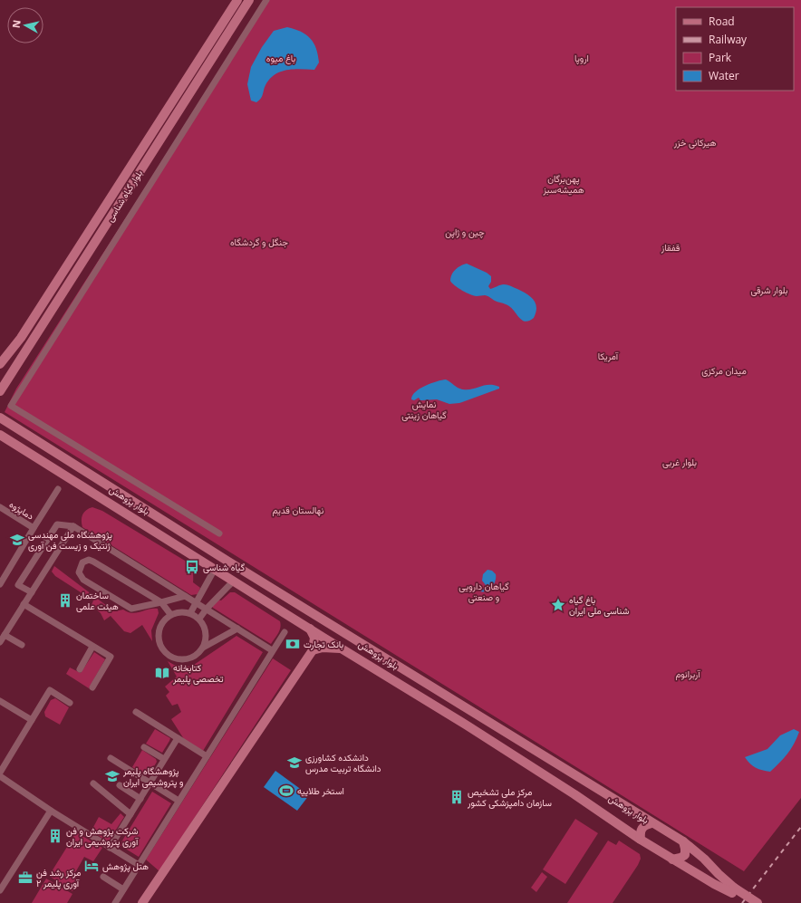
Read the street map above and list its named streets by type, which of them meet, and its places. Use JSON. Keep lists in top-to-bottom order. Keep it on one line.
{"streets":{"street":["بلوار گیاه شناسی","بلوار پژوهش","دماپژوه"]},"parks":["باغ میوه","اروپا","هیرکانی خزر","پهن‌برگان همیشه‌سبز","چین و ژاپن","جنگل و گردشگاه","قفقاز","بلوار شرقی","آمریکا","میدان مرکزی","نمایش گیاهان زینتی","بلوار غربی","نهالستان قدیم","گیاهان دارویی و صنعتی","آربرانوم"],"places":{"school or university":["پژوهشگاه ملی مهندسی ژنتیک و زیست فن آوری","دانشکده کشاورزی دانشگاه تربیت مدرس","پژوهشگاه پلیمر و پتروشیمی ایران"],"bus stop":["گیاه شناسی"],"building":["ساختمان هیئت علمی","مرکز ملی تشخیص سازمان دامپزشکی کشور","شرکت پژوهش و فن آوری پتروشیمی ایران"],"place":["باغ گیاه‌ شناسی ملی ایران"],"bank":["بانک تجارت"],"library":["کتابخانه تخصصی پلیمر"],"sports":["استخر طلاییه"],"hotel":["هتل پژوهش"],"office":["مرکز رشد فن آوری پلیمر ۲"]},"legend":["Road","Railway","Park","Water"],"north":"left"}
